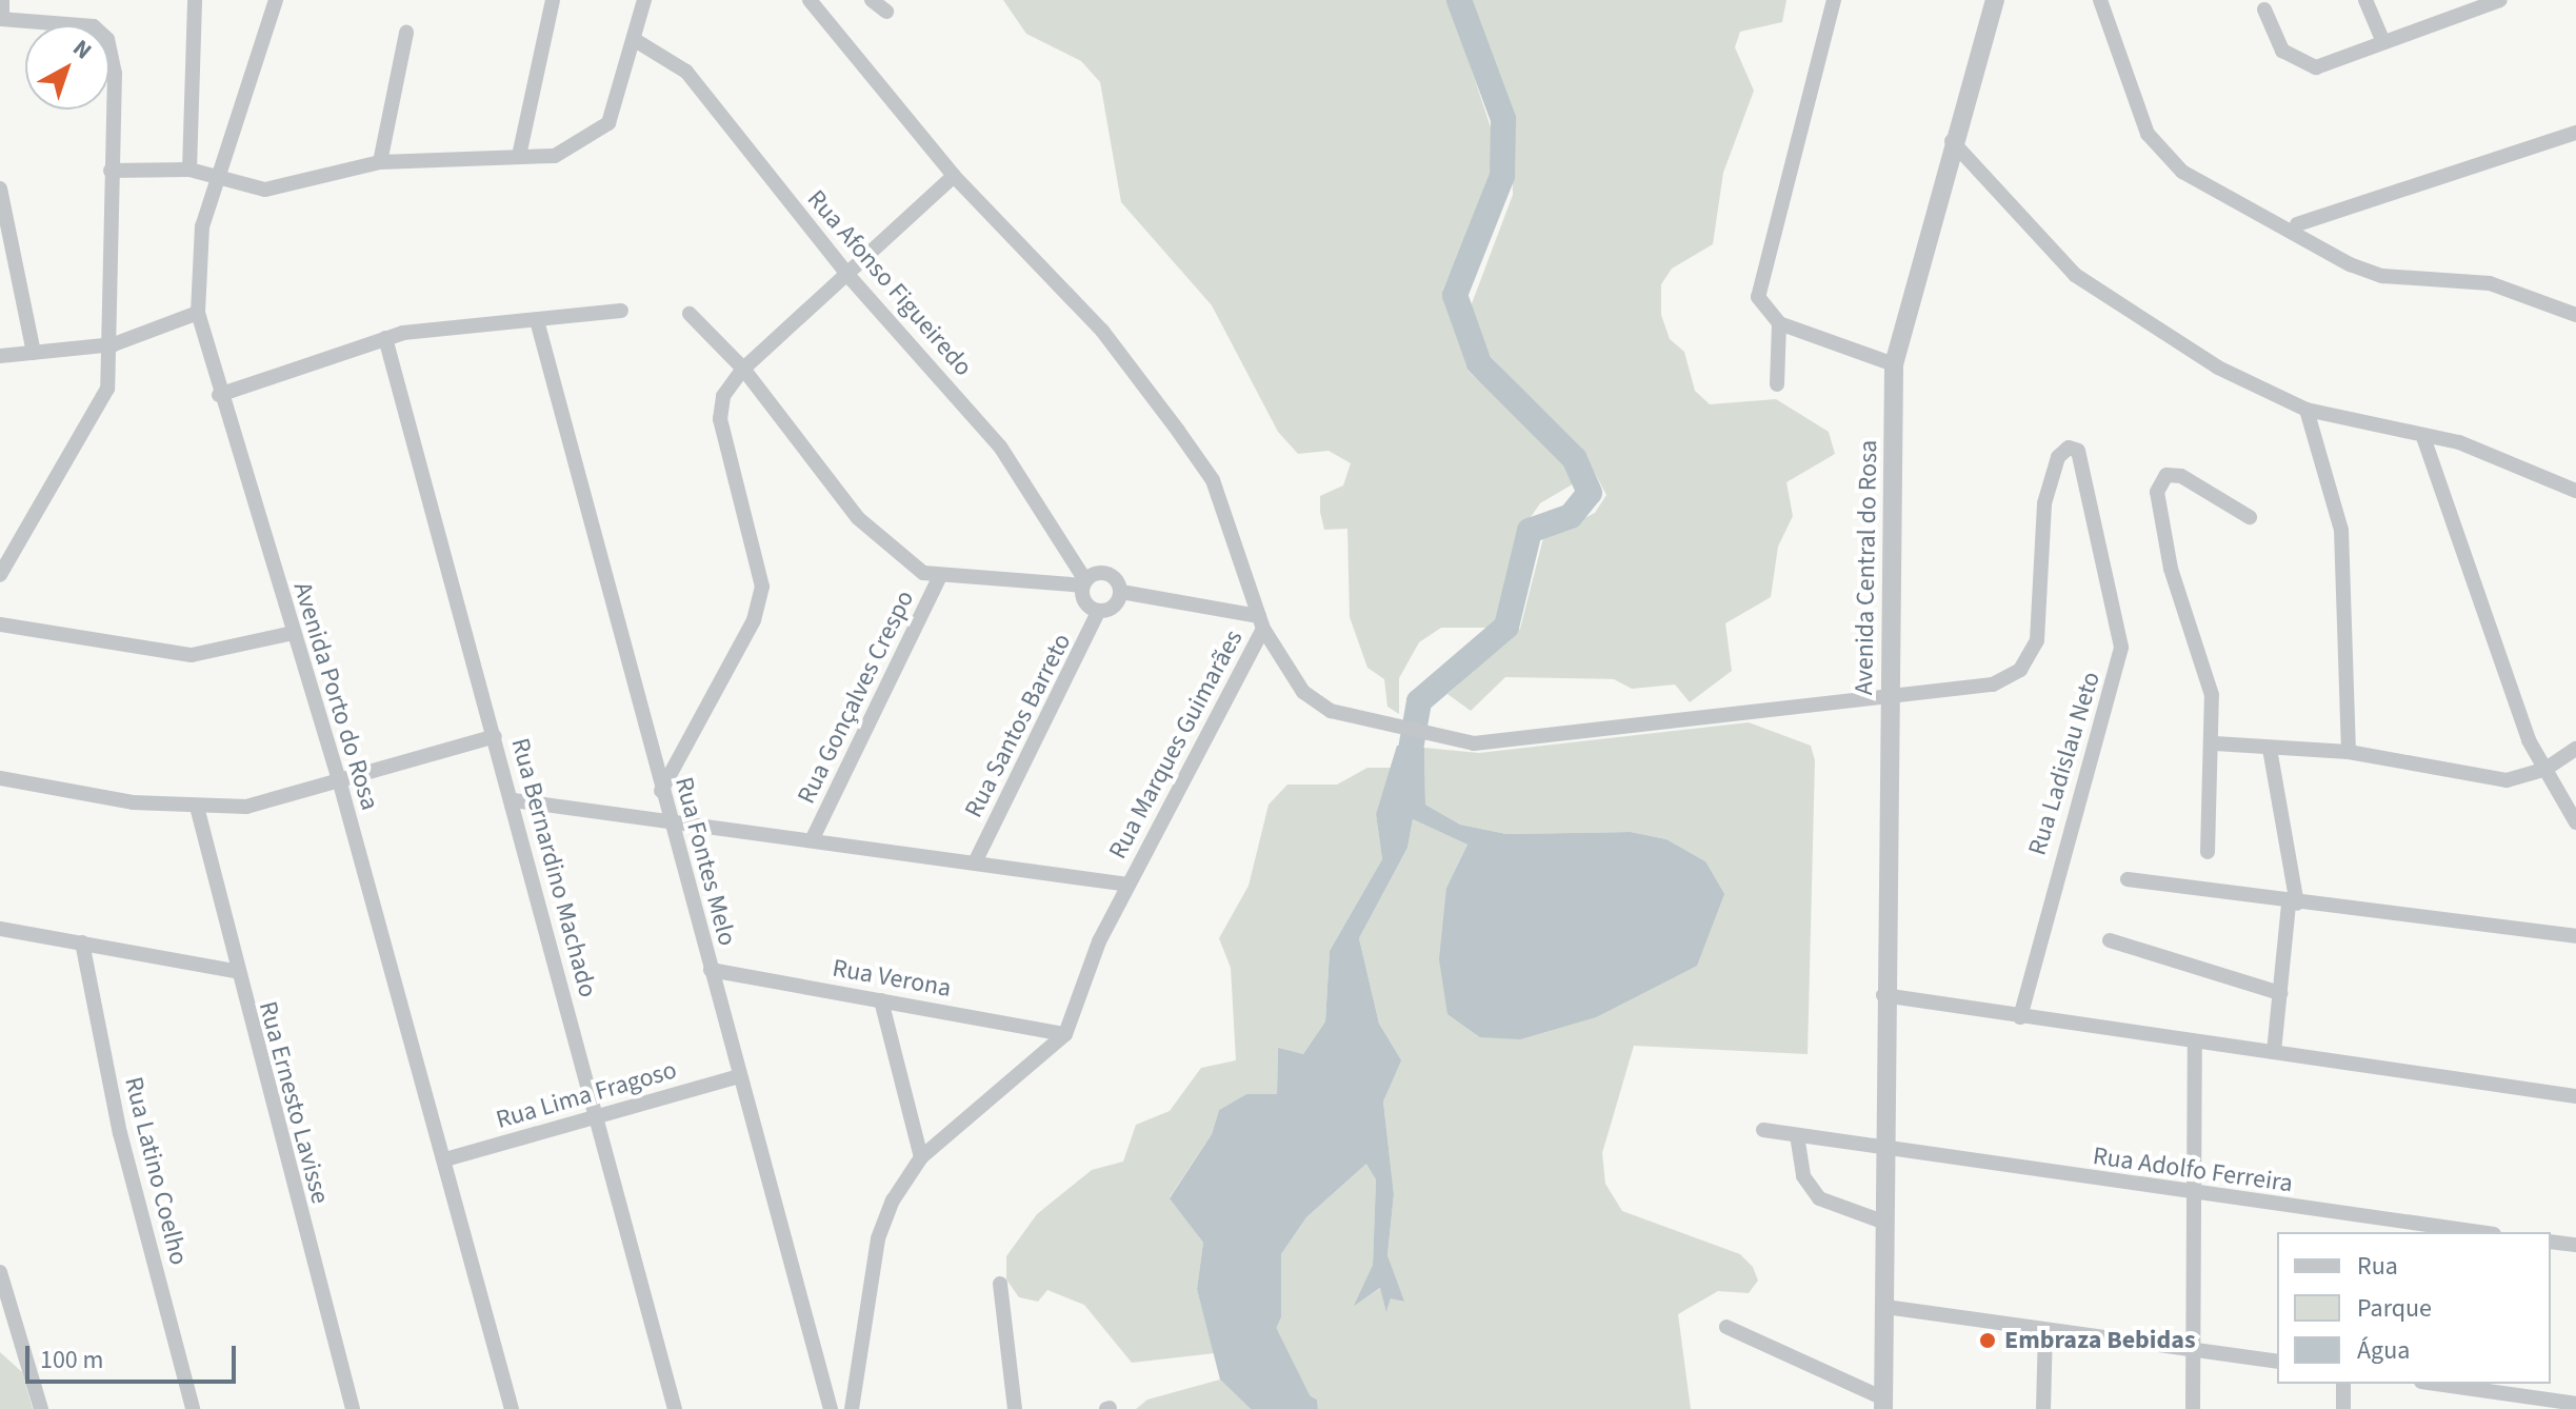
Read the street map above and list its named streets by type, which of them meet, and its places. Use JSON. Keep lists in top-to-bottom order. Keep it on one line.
{"streets":{"street":["Rua Afonso Figueiredo","Avenida Central do Rosa","Avenida Porto do Rosa","Rua Gonçalves Crespo","Rua Santos Barreto","Rua Marques Guimarães","Rua Ladislau Neto","Rua Fontes Melo","Rua Bernardino Machado","Rua Verona","Rua Lima Fragoso","Rua Ernesto Lavisse","Rua Adolfo Ferreira","Rua Latino Coelho"]},"crossings":[["Rua Afonso Figueiredo","Rua Santos Barreto"],["Avenida Central do Rosa","Rua Marques Guimarães"],["Avenida Central do Rosa","Rua Ladislau Neto"],["Avenida Central do Rosa","Rua Adolfo Ferreira"],["Avenida Porto do Rosa","Rua Lima Fragoso"],["Rua Marques Guimarães","Rua Ladislau Neto"],["Rua Marques Guimarães","Rua Verona"],["Rua Fontes Melo","Rua Verona"],["Rua Fontes Melo","Rua Lima Fragoso"],["Rua Bernardino Machado","Rua Lima Fragoso"]],"places":["Embraza Bebidas"],"legend":["Rua","Parque","Água"],"scale_bar":"100 m","north":"top right"}
